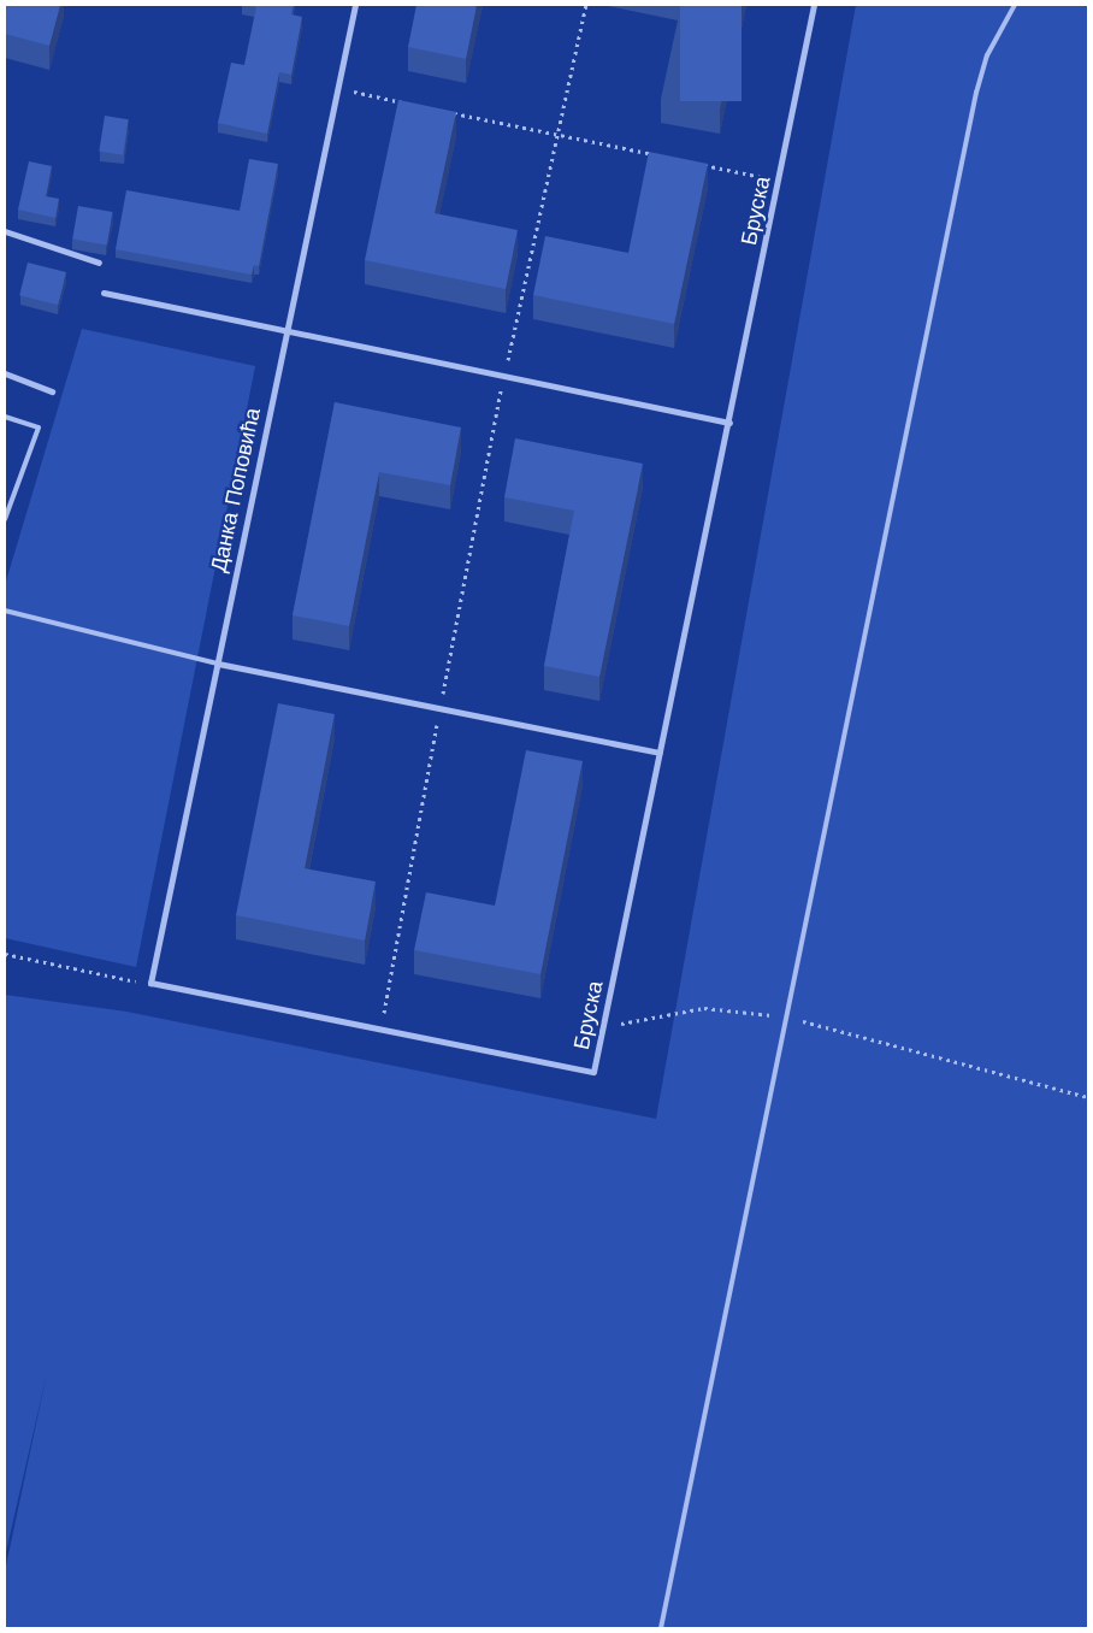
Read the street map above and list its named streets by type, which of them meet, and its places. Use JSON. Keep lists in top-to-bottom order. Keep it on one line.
{"streets":{"street":["Бруска","Данка Поповића"]}}
